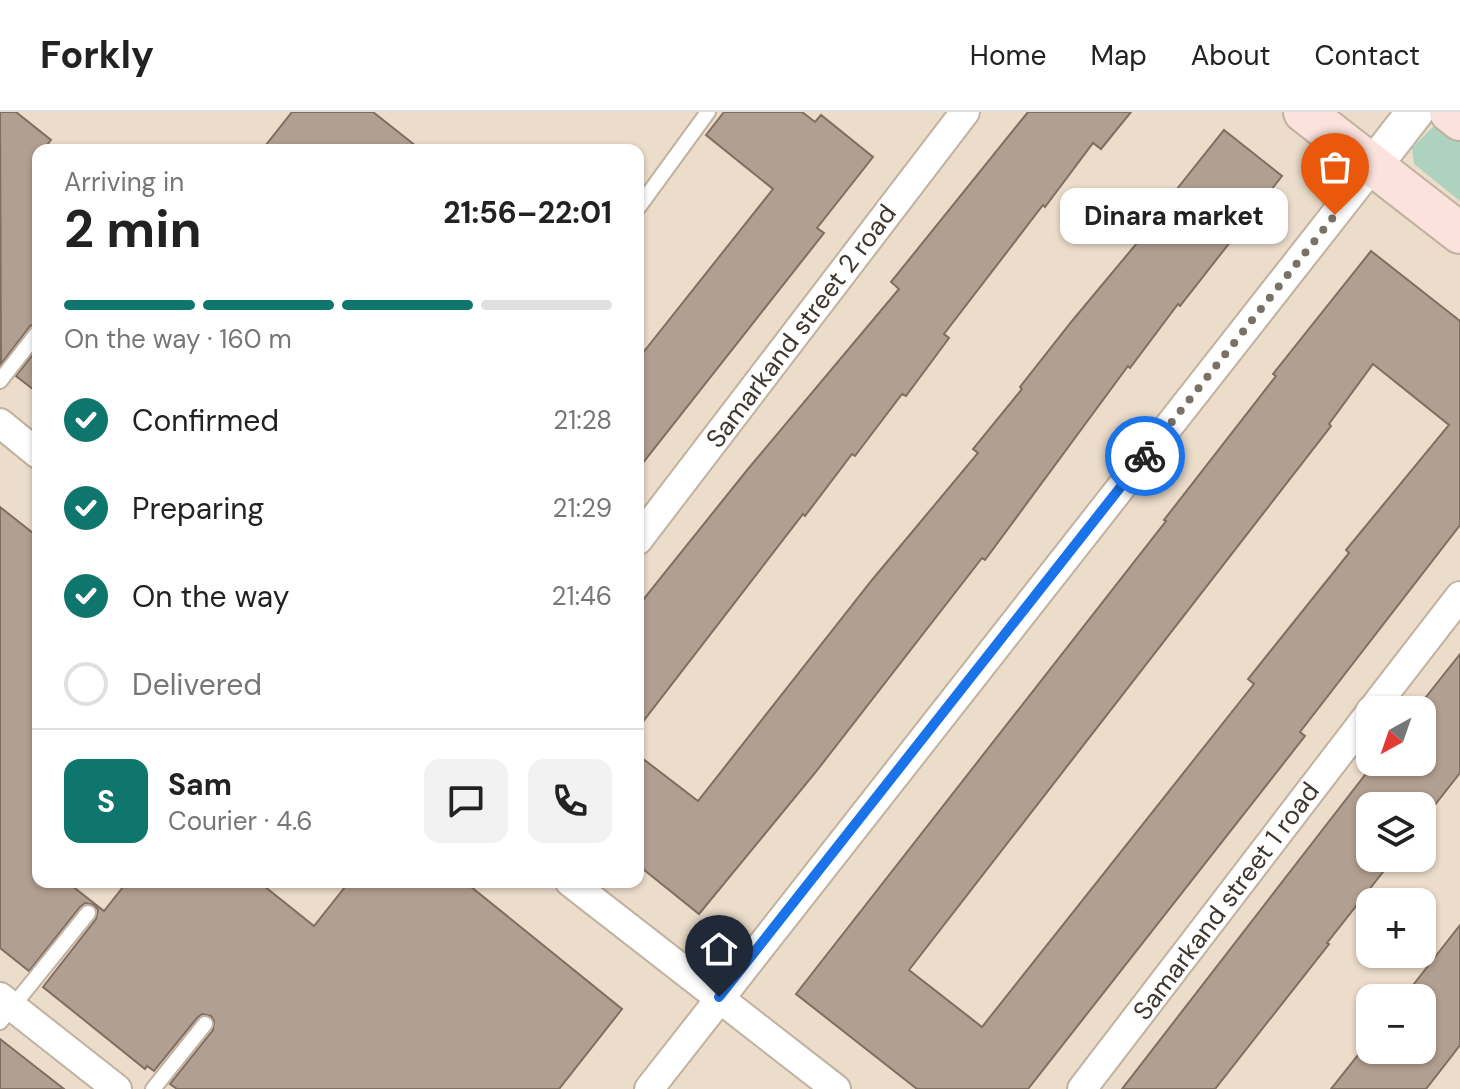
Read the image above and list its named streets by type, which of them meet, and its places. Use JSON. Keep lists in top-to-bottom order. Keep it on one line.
{"streets":{"street":["Samarkand street 2 road","Samarkand street 1 road"]},"places":["Dinara market"],"north":"bottom left","page":{"header":"Forkly","nav":["Home","Map","About","Contact"],"heading":["2 min","Arriving in","21:56–22:01"],"panel":["Sam","Courier · 4.6"],"bubble":"Dinara market","bar":"On the way · 160 m","list":[["Confirmed","21:28"],["Preparing","21:29"],["On the way","21:46"],"Delivered"],"map_buttons":["+","−"],"round":"S"}}
